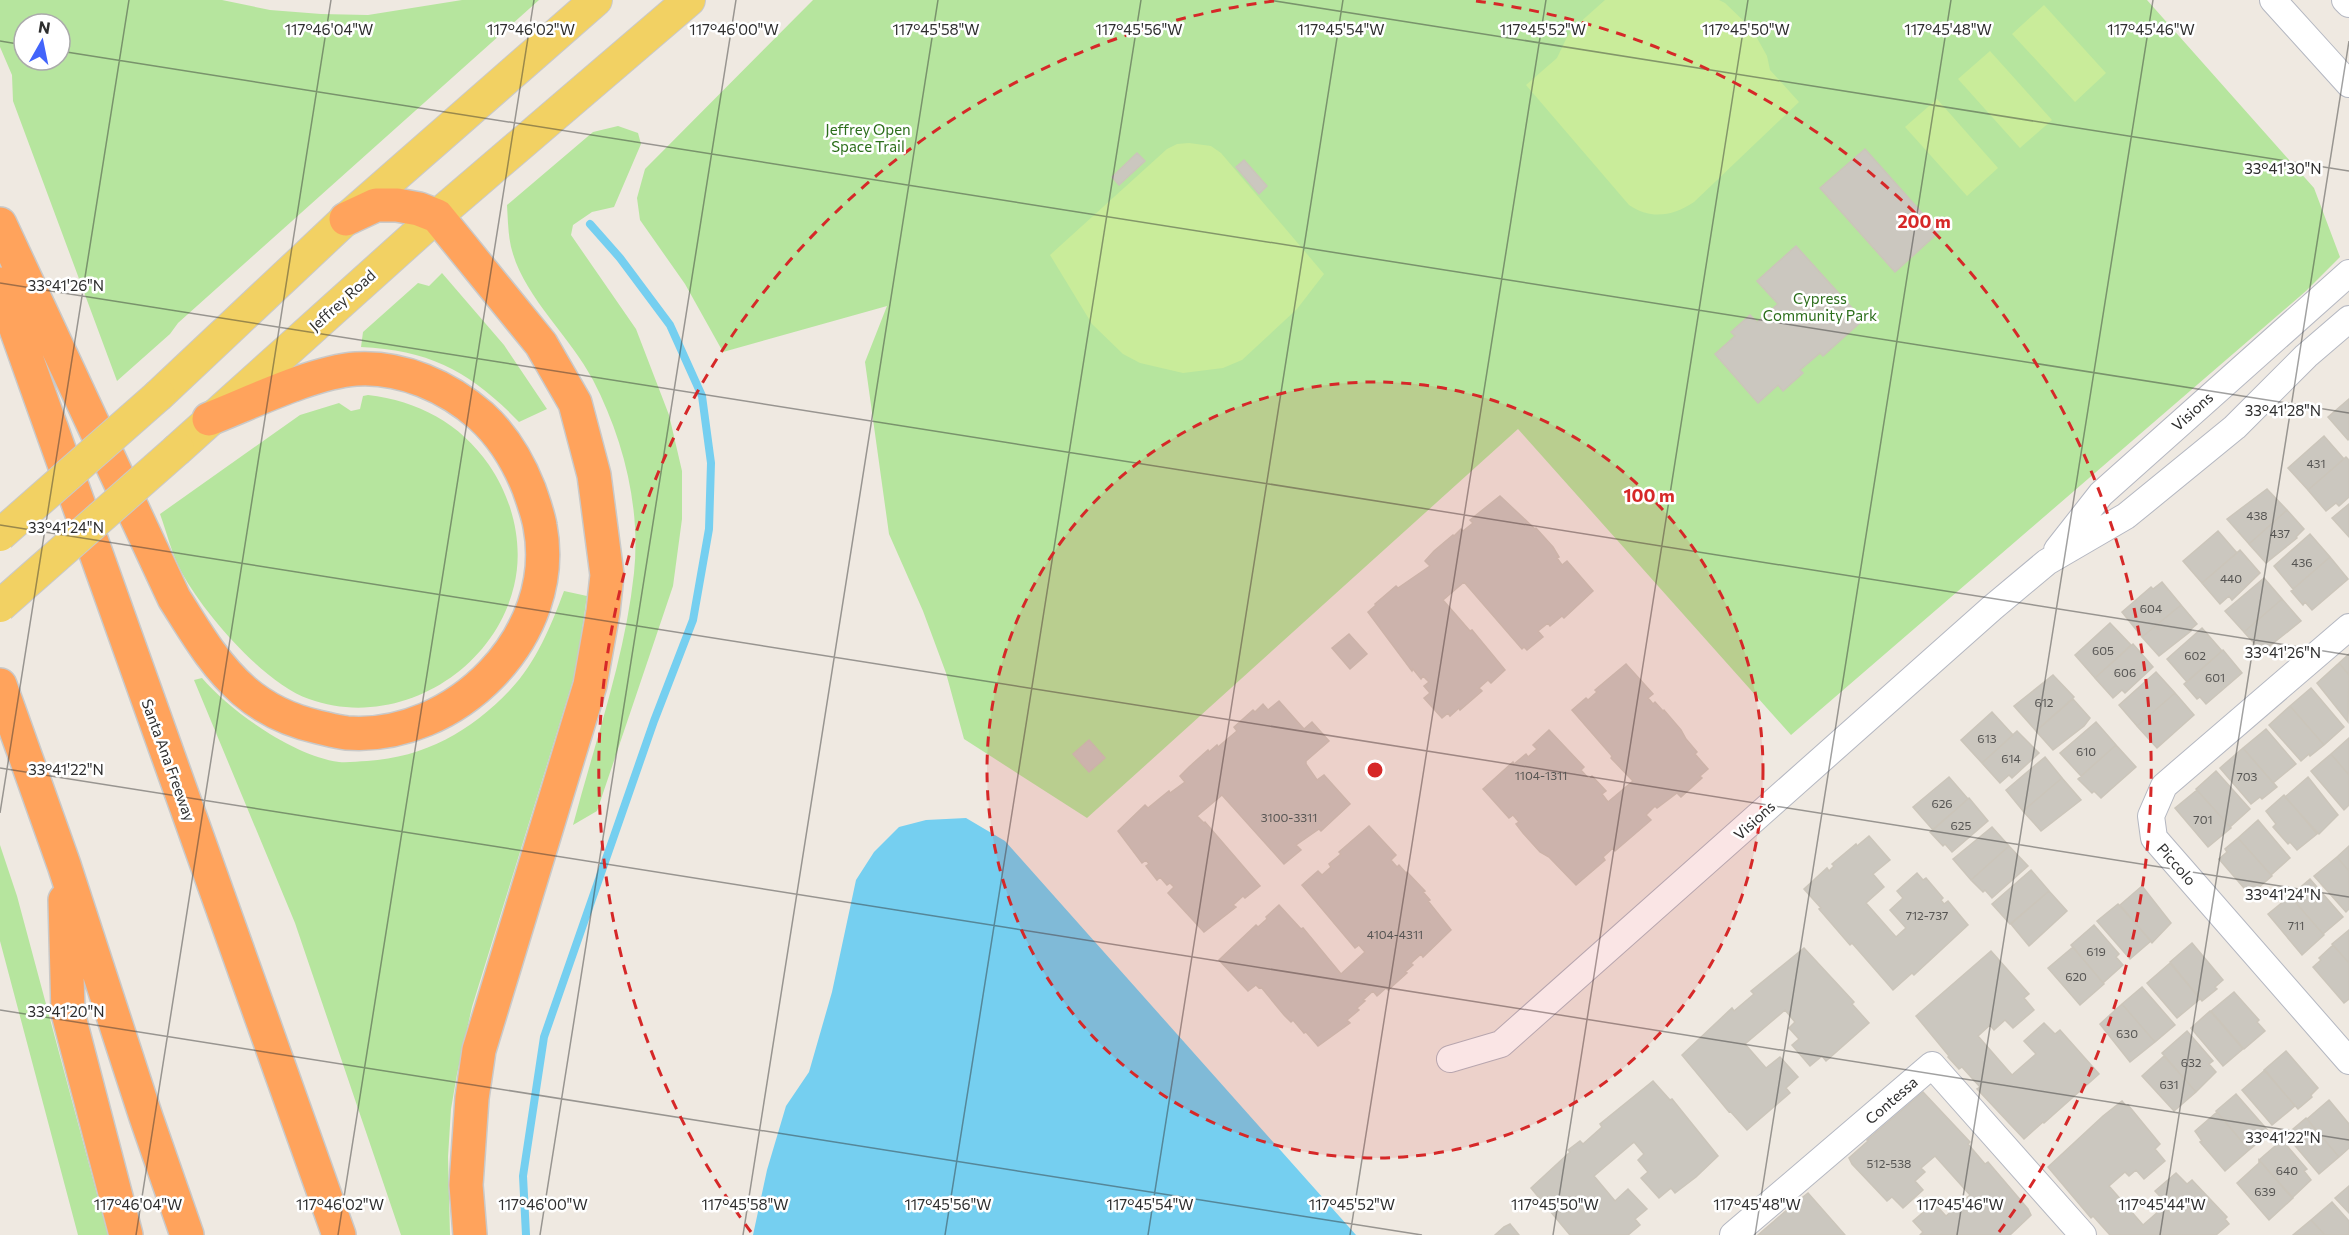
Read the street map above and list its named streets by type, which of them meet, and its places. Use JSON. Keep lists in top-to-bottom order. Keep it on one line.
{"streets":{"highway":["Santa Ana Freeway"],"main road":["Jeffrey Road"],"street":["Visions","Piccolo","Contessa"]},"parks":["Jeffrey Open Space Trail","Cypress Community Park"],"house_numbers":["431","438","437","436","440","604","605","602","606","601","612","613","610","614","1104-1311","703","626","3100-3311","701","625","712-737","711","4104-4311","619","620","630","632","631","512-538","640","639"],"north":"top","coordinates":["117°46'04\"W","117°46'02\"W","117°46'00\"W","117°45'58\"W","117°45'56\"W","117°45'54\"W","117°45'52\"W","117°45'50\"W","117°45'48\"W","117°45'46\"W","33°41'30\"N","33°41'26\"N","33°41'28\"N","33°41'24\"N","33°41'22\"N","33°41'20\"N","117°45'44\"W"],"rings":["200 m","100 m"]}
